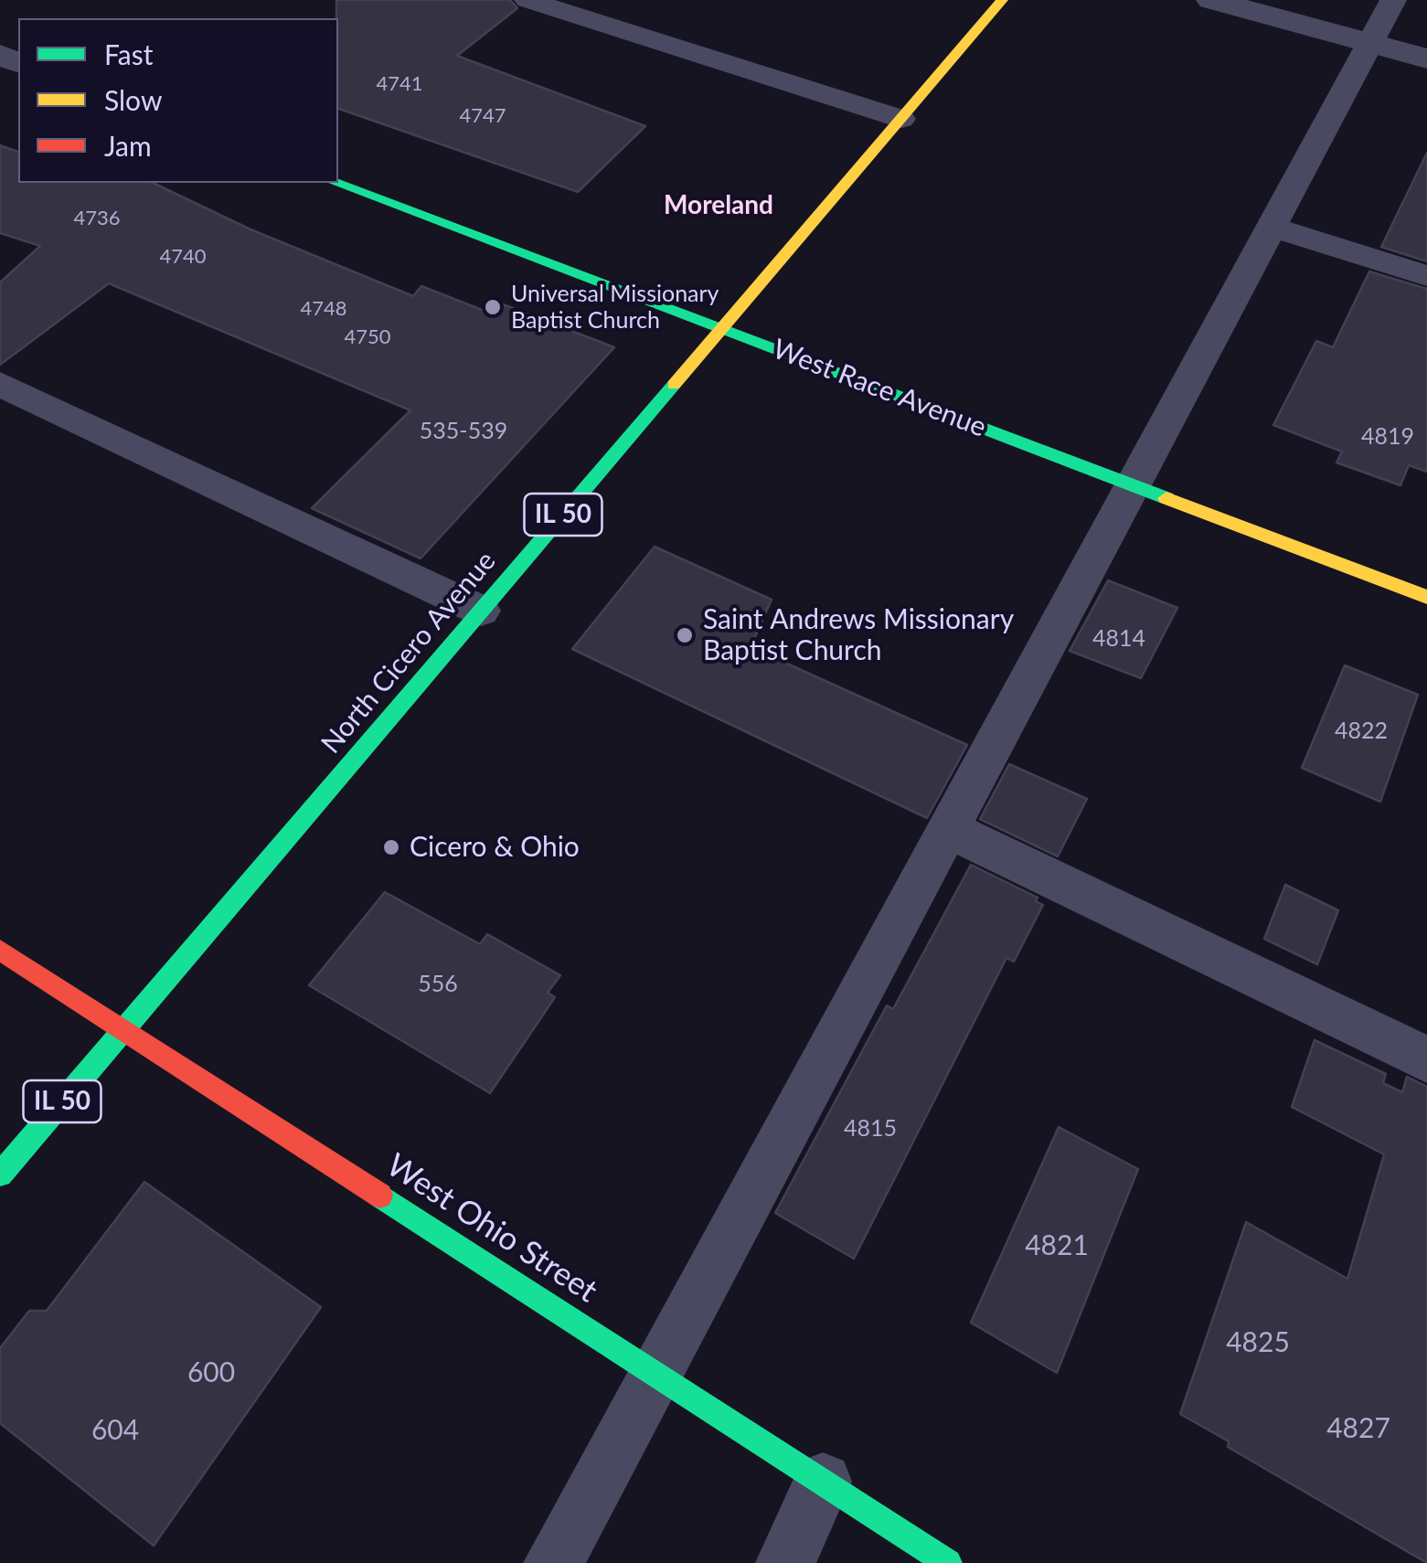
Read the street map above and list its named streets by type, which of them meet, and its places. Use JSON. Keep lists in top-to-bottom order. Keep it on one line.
{"streets":{"street":["West Race Avenue","IL 50","North Cicero Avenue","West Ohio Street"]},"crossings":[["West Race Avenue","North Cicero Avenue"],["North Cicero Avenue","West Ohio Street"]],"districts":["Moreland"],"places":["Universal Missionary Baptist Church","Saint Andrews Missionary Baptist Church","Cicero & Ohio"],"house_numbers":["4741","4747","4736","4740","4748","4750","535-539","4819","4814","4822","556","4815","4821","4825","600","4827","604"],"legend":["Fast","Slow","Jam"]}
